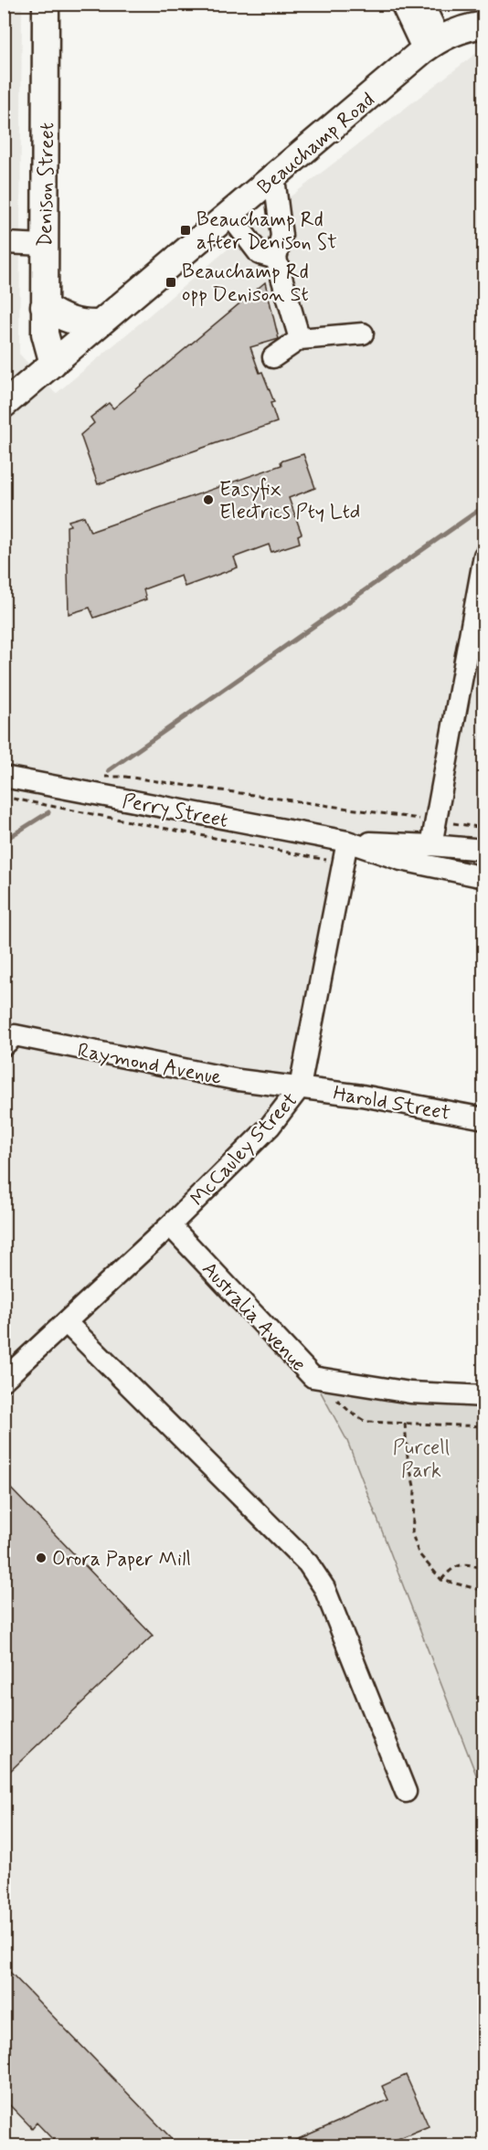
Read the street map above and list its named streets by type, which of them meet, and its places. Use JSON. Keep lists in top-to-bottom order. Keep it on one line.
{"streets":{"main road":["Beauchamp Road","Denison Street"],"street":["Perry Street","Raymond Avenue","Harold Street","McCauley Street","Australia Avenue"]},"crossings":[["Beauchamp Road","Denison Street"],["Perry Street","McCauley Street"],["Raymond Avenue","Harold Street"],["Raymond Avenue","McCauley Street"],["Harold Street","McCauley Street"],["McCauley Street","Australia Avenue"]],"parks":["Purcell Park"],"places":{"transit":["Beauchamp Rd after Denison St","Beauchamp Rd opp Denison St"],"other":["Easyfix Electrics Pty Ltd","Orora Paper Mill"]}}
